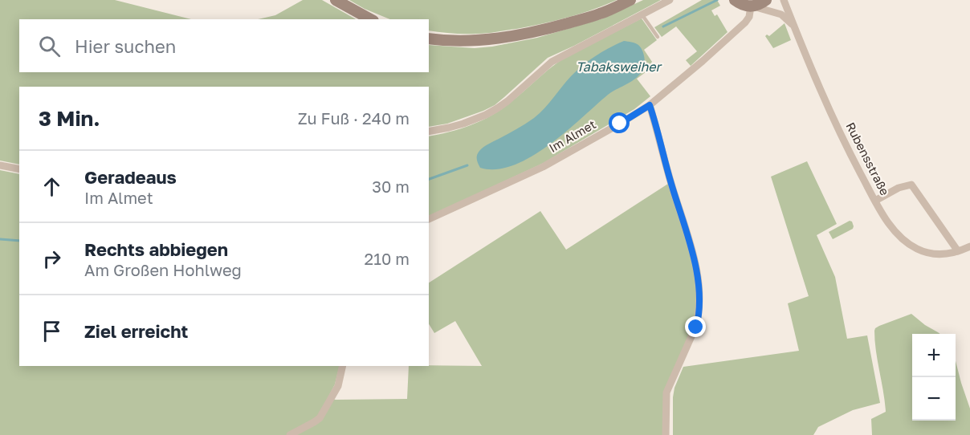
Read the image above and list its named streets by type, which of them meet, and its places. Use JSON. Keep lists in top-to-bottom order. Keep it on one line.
{"streets":{"street":["Im Almet","Rubensstraße"]},"crossings":[["Im Almet","Rubensstraße"]],"water":["Tabaksweiher"],"page":{"search":"Hier suchen","heading":["3 Min.","Zu Fuß · 240 m"],"list":[["Geradeaus","Im Almet","30 m"],["Rechts abbiegen","Am Großen Hohlweg","210 m"],"Ziel erreicht"],"map_buttons":["+","−"]}}
